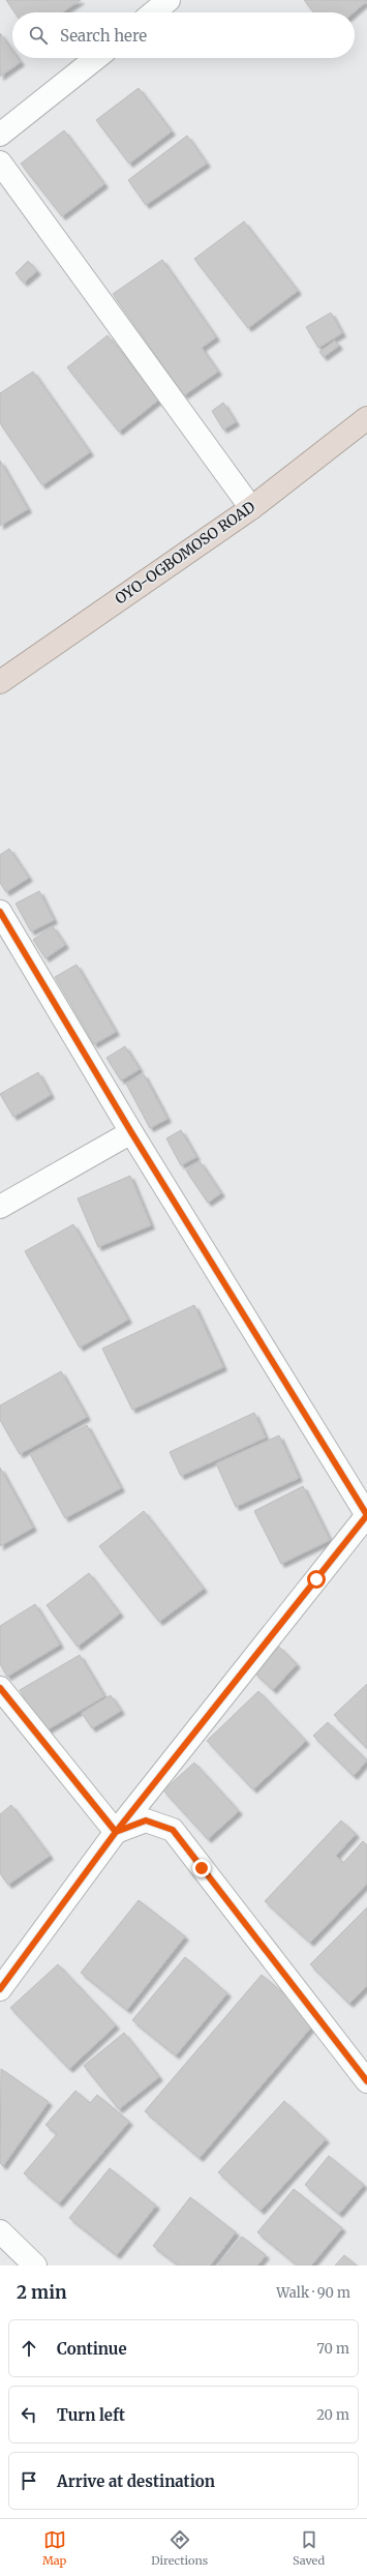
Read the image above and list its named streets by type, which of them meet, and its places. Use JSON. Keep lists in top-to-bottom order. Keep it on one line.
{"streets":{"highway":["OYO-OGBOMOSO ROAD"]},"page":{"search":"Search here","heading":["2 min","Walk · 90 m"],"list":[["Continue","70 m"],["Turn left","20 m"],"Arrive at destination"],"nav":["Map","Directions","Saved"]}}
